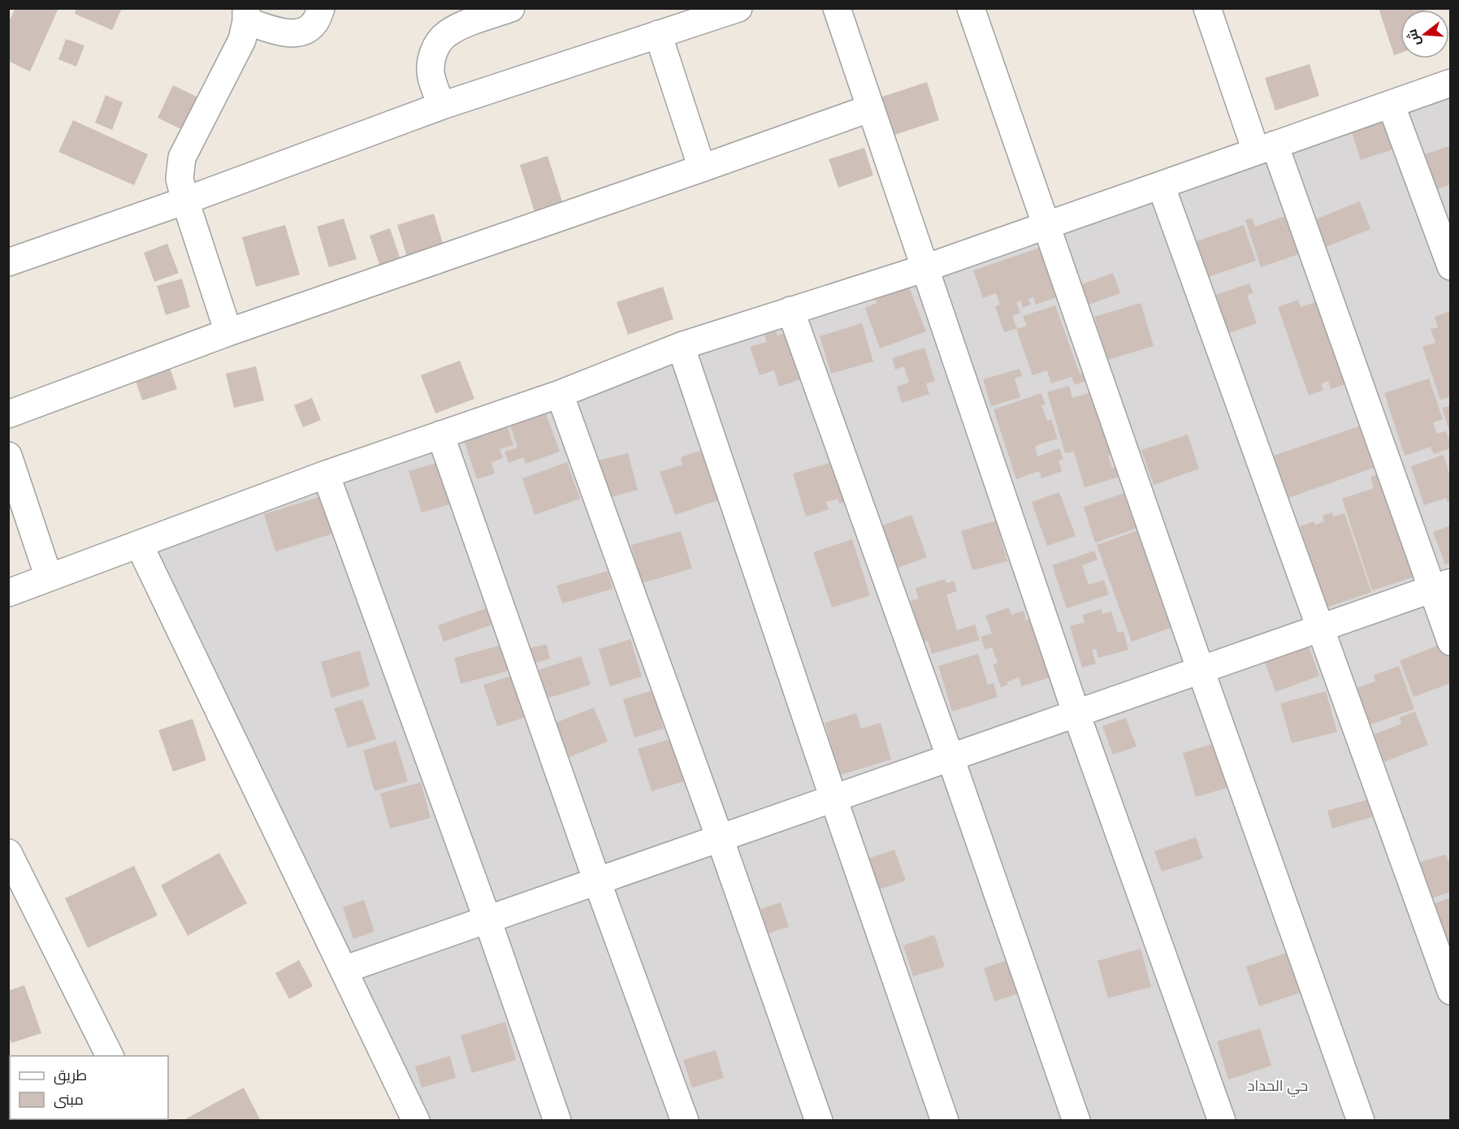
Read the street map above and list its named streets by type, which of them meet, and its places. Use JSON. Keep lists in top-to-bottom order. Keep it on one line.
{"districts":["حي الحداد"],"legend":["طريق","مبنى"],"north":"left"}
